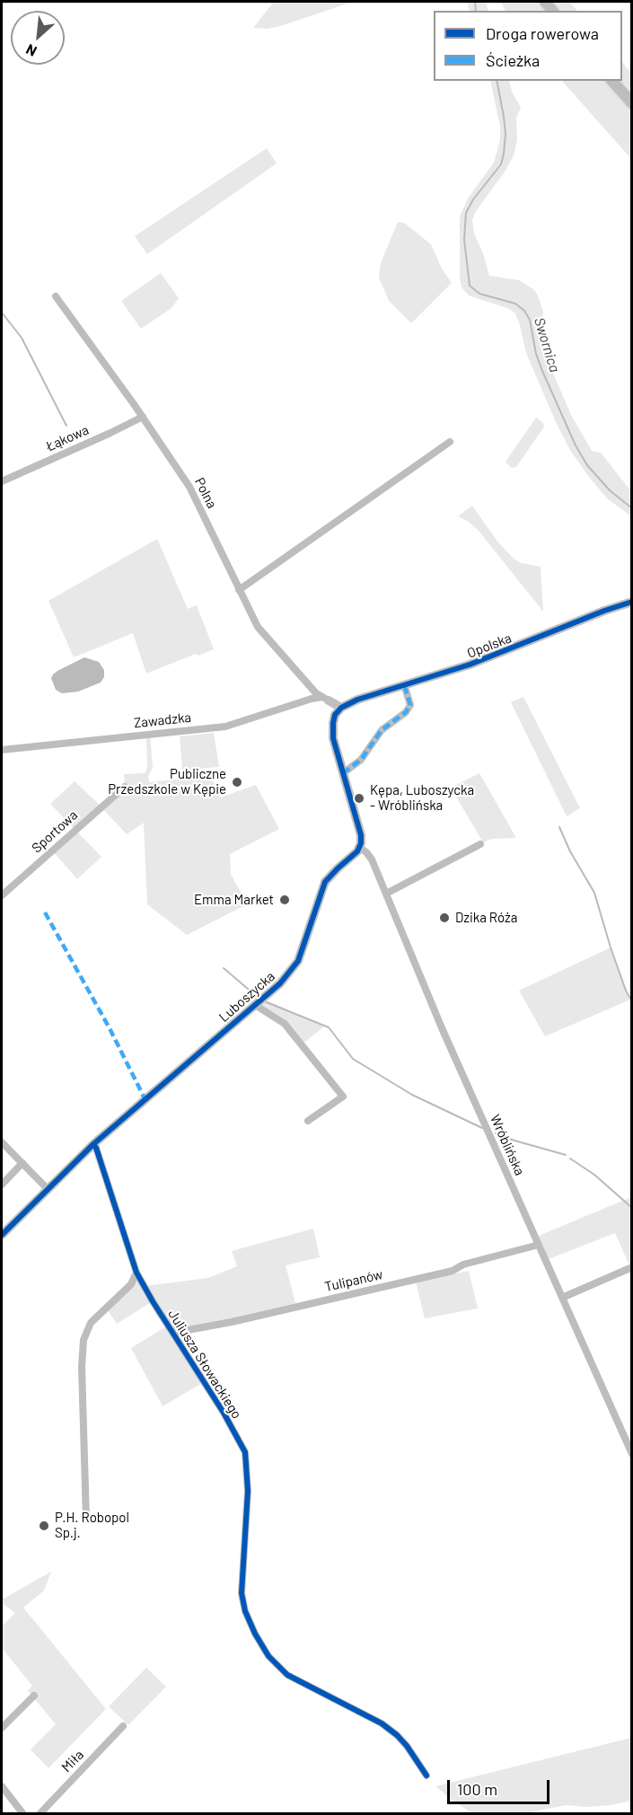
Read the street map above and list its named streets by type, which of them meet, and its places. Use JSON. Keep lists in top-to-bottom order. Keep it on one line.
{"streets":{"street":["Łąkowa","Polna","Opolska","Zawadzka","Sportowa","Luboszycka","Wróblińska","Tulipanów","Juliusza Słowackiego","Miła"]},"crossings":[["Łąkowa","Polna"],["Polna","Zawadzka"],["Luboszycka","Wróblińska"],["Luboszycka","Juliusza Słowackiego"],["Wróblińska","Tulipanów"],["Tulipanów","Juliusza Słowackiego"]],"water":["Swornica"],"places":["Publiczne Przedszkole w Kępie","Kępa, Luboszycka - Wróblińska","Emma Market","Dzika Róża","P.H. Robopol Sp.j."],"legend":["Droga rowerowa","Ścieżka"],"scale_bar":"100 m","north":"bottom left"}
